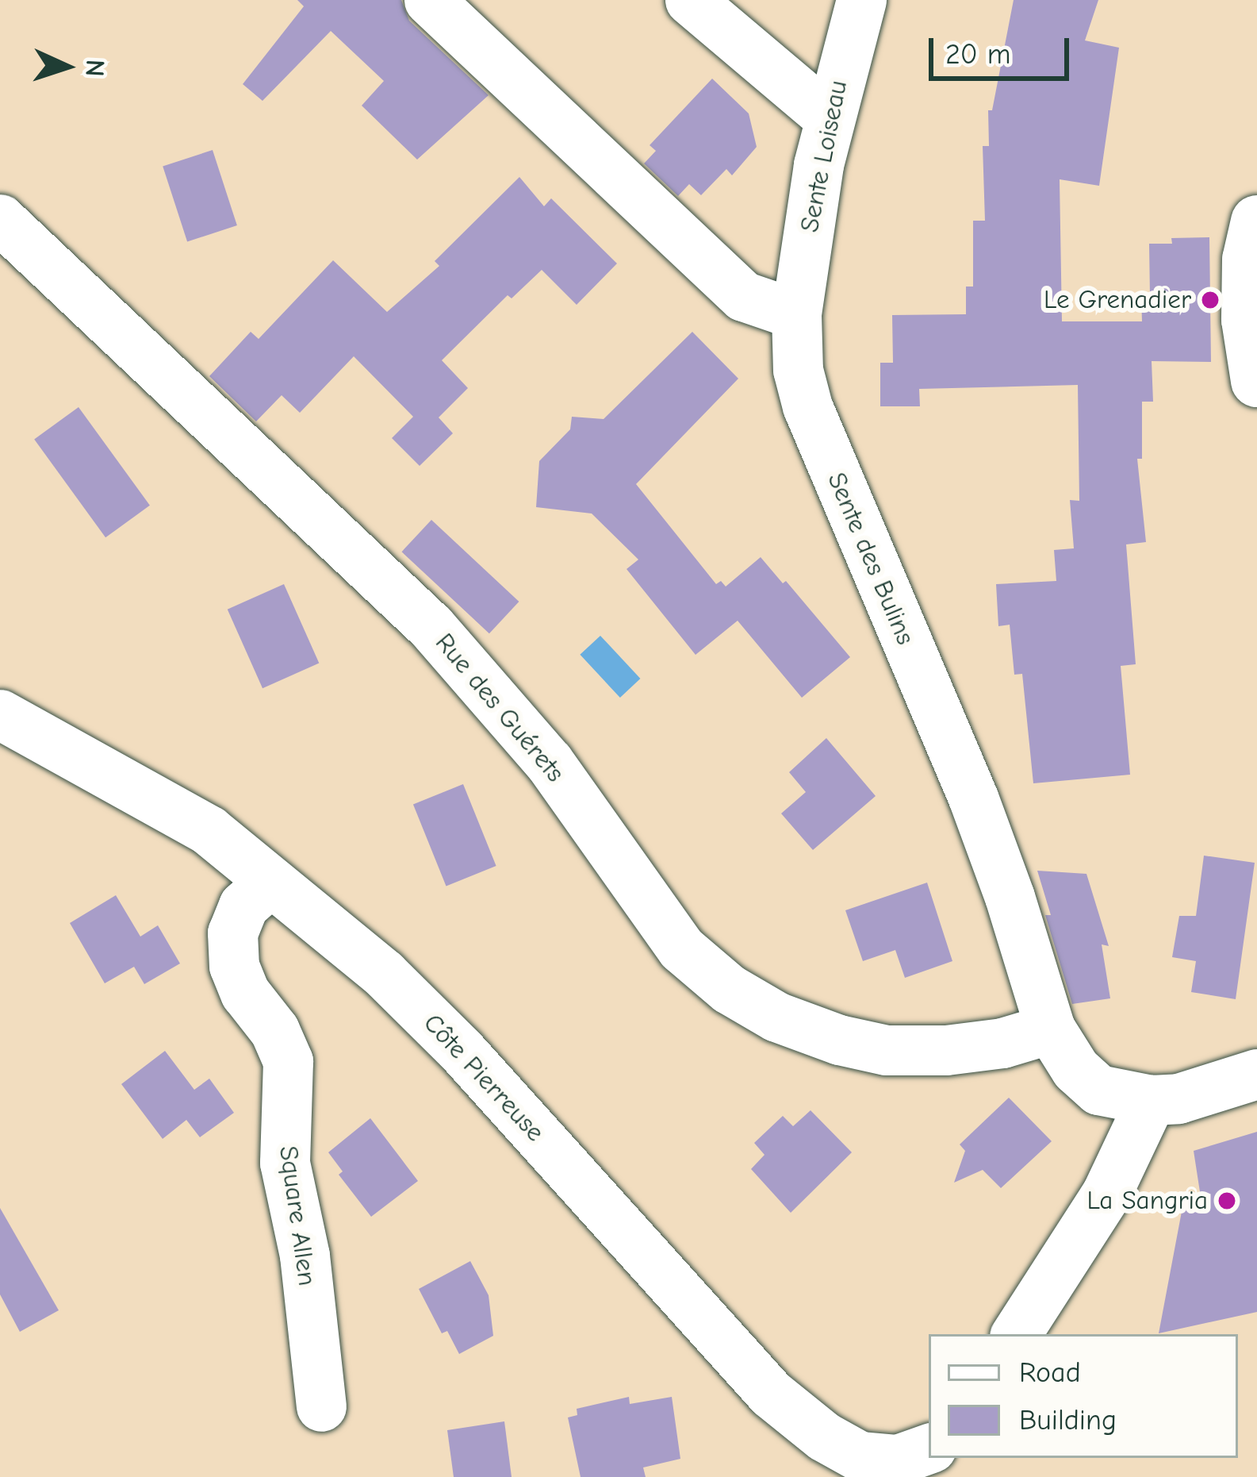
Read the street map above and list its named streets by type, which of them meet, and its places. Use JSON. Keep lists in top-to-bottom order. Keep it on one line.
{"streets":{"street":["Sente Loiseau","Sente des Bulins","Rue des Guérets","Côte Pierreuse","Square Allen"]},"crossings":[["Sente Loiseau","Sente des Bulins"],["Sente des Bulins","Rue des Guérets"],["Côte Pierreuse","Square Allen"]],"places":["Le Grenadier","La Sangria"],"legend":["Road","Building"],"scale_bar":"20 m","north":"right"}
